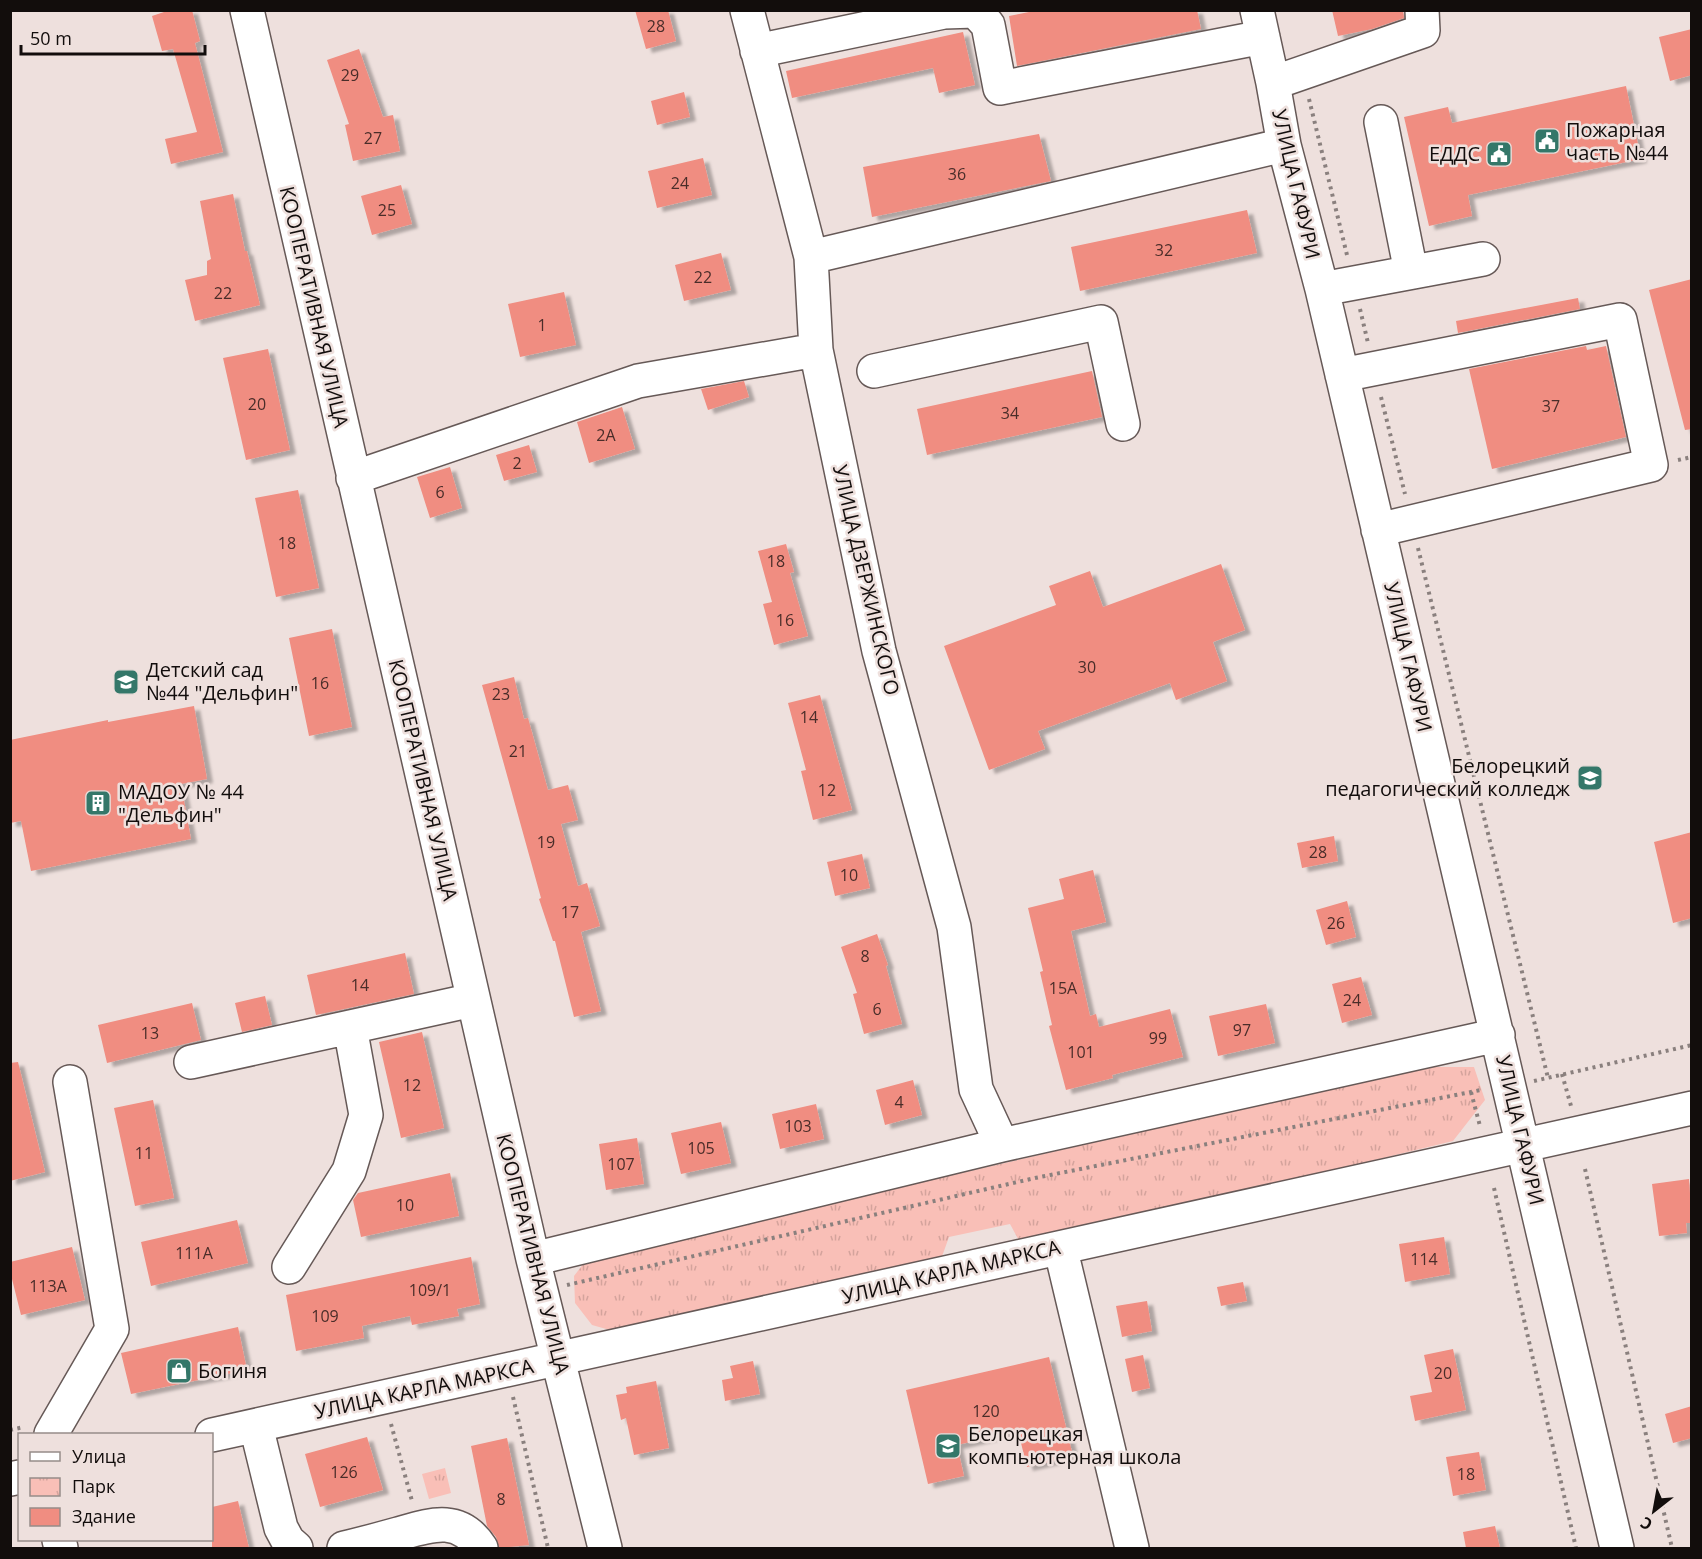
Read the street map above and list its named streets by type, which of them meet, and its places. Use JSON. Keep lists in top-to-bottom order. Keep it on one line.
{"streets":{"street":["УЛИЦА ГАФУРИ","КООПЕРАТИВНАЯ УЛИЦА","УЛИЦА ДЗЕРЖИНСКОГО","УЛИЦА КАРЛА МАРКСА"]},"crossings":[["УЛИЦА ГАФУРИ","УЛИЦА КАРЛА МАРКСА"],["КООПЕРАТИВНАЯ УЛИЦА","УЛИЦА КАРЛА МАРКСА"]],"places":{"public building":["Пожарная часть №44","ЕДДС"],"school or university":["Детский сад №44 \"Дельфин\"","Белорецкий педагогический колледж","Белорецкая компьютерная школа"],"building":["МАДОУ № 44 \"Дельфин\""],"shop":["Богиня"]},"house_numbers":["28","29","27","36","24","25","32","22","22","1","20","37","34","2А","2","6","18","18","16","30","16","23","14","21","12","19","28","10","17","26","8","14","15А","24","6","97","13","99","101","12","4","103","105","11","107","10","111А","114","113А","109/1","109","20","120","126","18","8"],"legend":["Улица","Парк","Здание"],"scale_bar":"50 m","north":"bottom left"}
